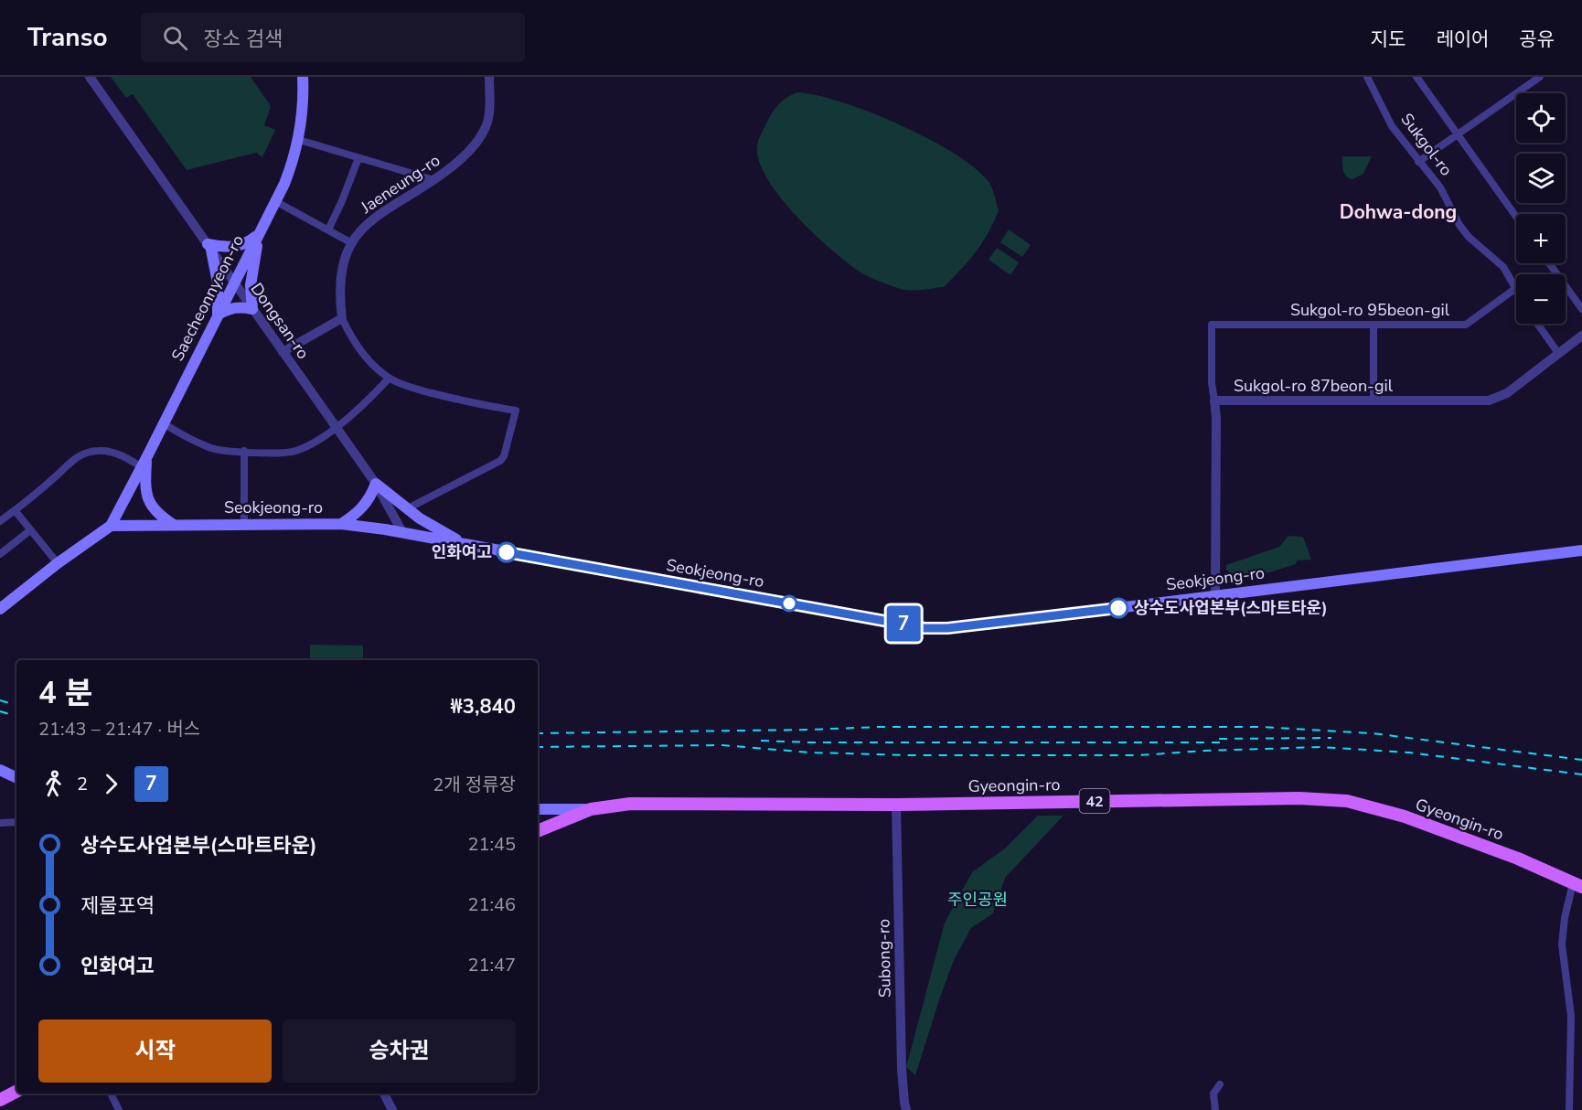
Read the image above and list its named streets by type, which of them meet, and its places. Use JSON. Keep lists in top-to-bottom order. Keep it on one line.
{"streets":{"main road":["Saecheonnyeon-ro","Seokjeong-ro","Gyeongin-ro","42"],"street":["Sukgol-ro","Jaeneung-ro","Sukgol-ro 95beon-gil","Dongsan-ro","Sukgol-ro 87beon-gil","Subong-ro"]},"crossings":[["Sukgol-ro","Sukgol-ro 95beon-gil"],["Saecheonnyeon-ro","Dongsan-ro"],["Saecheonnyeon-ro","Seokjeong-ro"],["Sukgol-ro 95beon-gil","Sukgol-ro 87beon-gil"],["Dongsan-ro","Seokjeong-ro"],["Sukgol-ro 87beon-gil","Seokjeong-ro"],["Gyeongin-ro","Subong-ro"]],"districts":["Dohwa-dong"],"parks":["주인공원"],"places":["인화여고","상수도사업본부(스마트타운)"],"lines":["bus line 7"],"page":{"header":"Transo","search":"장소 검색","nav":["지도","레이어","공유"],"on_map":"7","map_buttons":["+","−"],"heading":["4 분","21:43 – 21:47 · 버스","₩3,840"],"legs":["2","7","2개 정류장"],"list":[{"name":"상수도사업본부(스마트타운)","value":"21:45"},{"name":"제물포역","value":"21:46"},{"name":"인화여고","value":"21:47"}],"buttons":["시작","승차권"]}}
